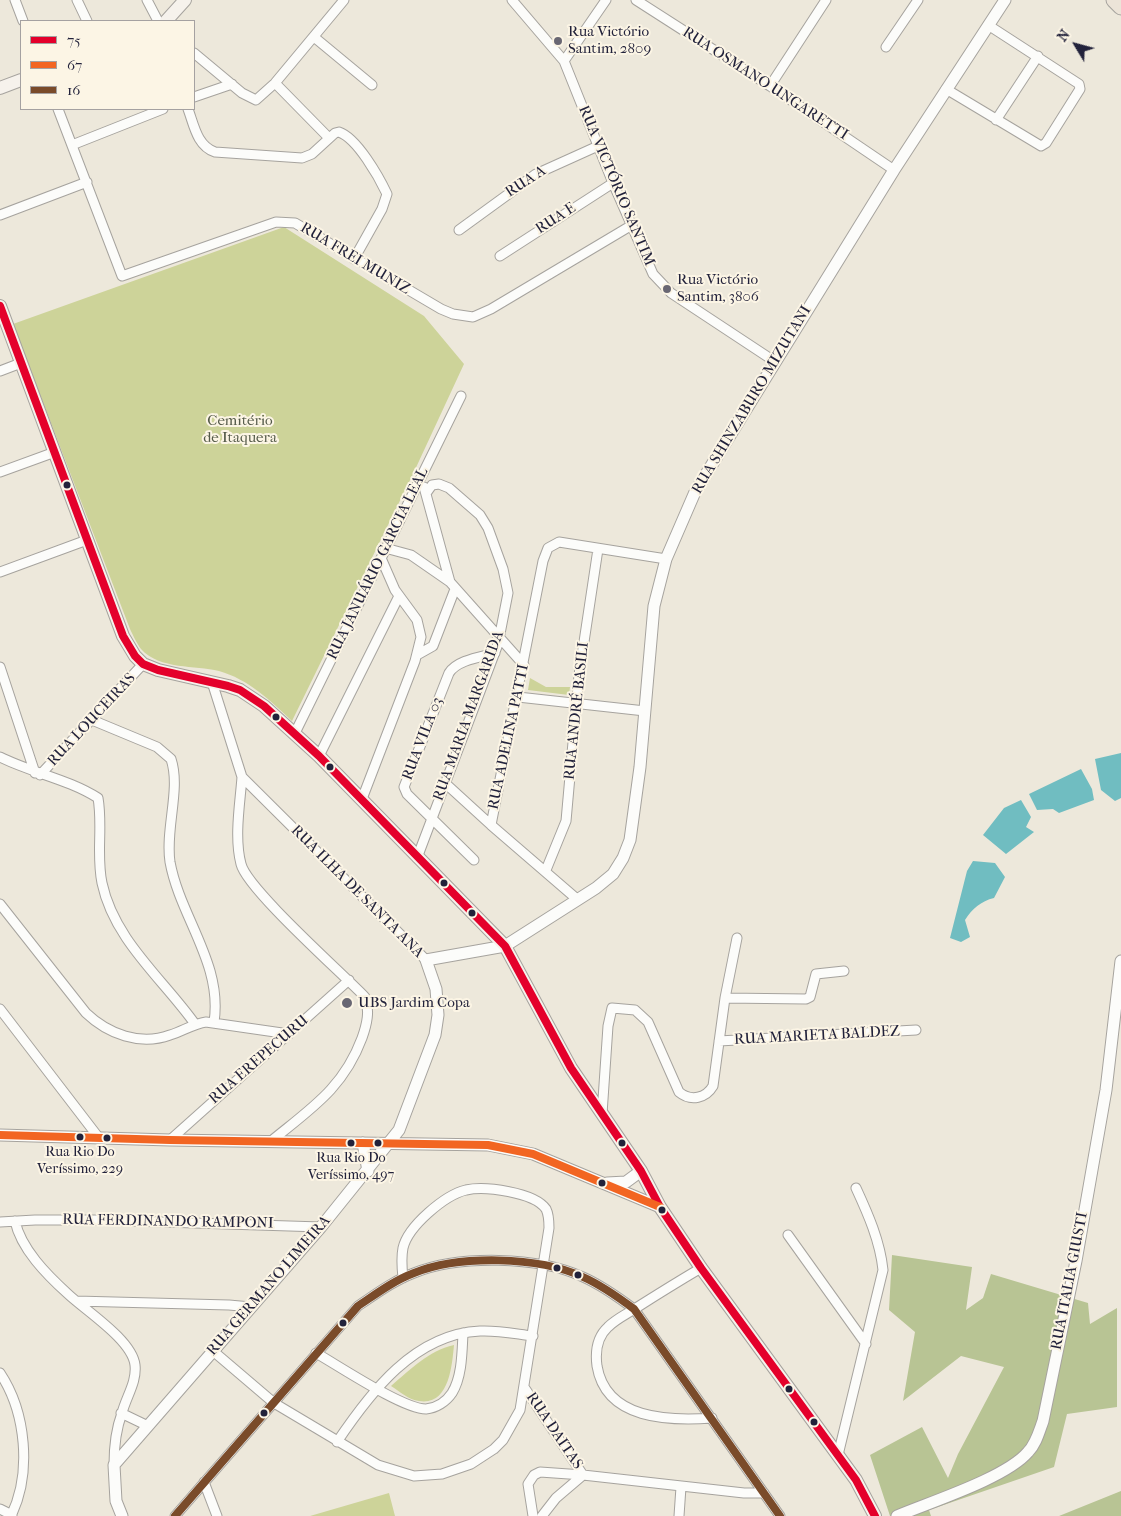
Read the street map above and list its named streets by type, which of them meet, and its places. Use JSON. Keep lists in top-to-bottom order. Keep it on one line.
{"streets":{"street":["RUA OSMANO UNGARETTI","RUA A","RUA VICTÓRIO SANTIM","RUA E","RUA FREI MUNIZ","RUA SHINZABURO MIZUTANI","RUA JANUÁRIO GARCIA LEAL","RUA ANDRÉ BASILI","RUA MARIA MARGARIDA","RUA LOUCEIRAS","RUA ADELINA PATTI","RUA VILA 03","RUA ILHA DE SANTA ANA","RUA MARIETA BALDEZ","RUA EREPECURU","RUA FERDINANDO RAMPONI","RUA ITALIA GIUSTI","RUA GERMANO LIMEIRA","RUA DAITAS"]},"crossings":[["RUA OSMANO UNGARETTI","RUA SHINZABURO MIZUTANI"],["RUA A","RUA VICTÓRIO SANTIM"],["RUA VICTÓRIO SANTIM","RUA E"],["RUA VICTÓRIO SANTIM","RUA FREI MUNIZ"],["RUA VICTÓRIO SANTIM","RUA SHINZABURO MIZUTANI"],["RUA SHINZABURO MIZUTANI","RUA ADELINA PATTI"],["RUA SHINZABURO MIZUTANI","RUA ILHA DE SANTA ANA"],["RUA ANDRÉ BASILI","RUA ADELINA PATTI"],["RUA MARIA MARGARIDA","RUA VILA 03"],["RUA ILHA DE SANTA ANA","RUA GERMANO LIMEIRA"],["RUA FERDINANDO RAMPONI","RUA GERMANO LIMEIRA"]],"parks":["Cemitério de Itaquera"],"places":["Rua Victório Santim, 2809","Rua Victório Santim, 3806","UBS Jardim Copa","Rua Rio Do Veríssimo, 229","Rua Rio Do Veríssimo, 497"],"lines":["transit line 75","transit line 67","transit line 16"],"legend":["75","67","16"],"north":"top left"}
